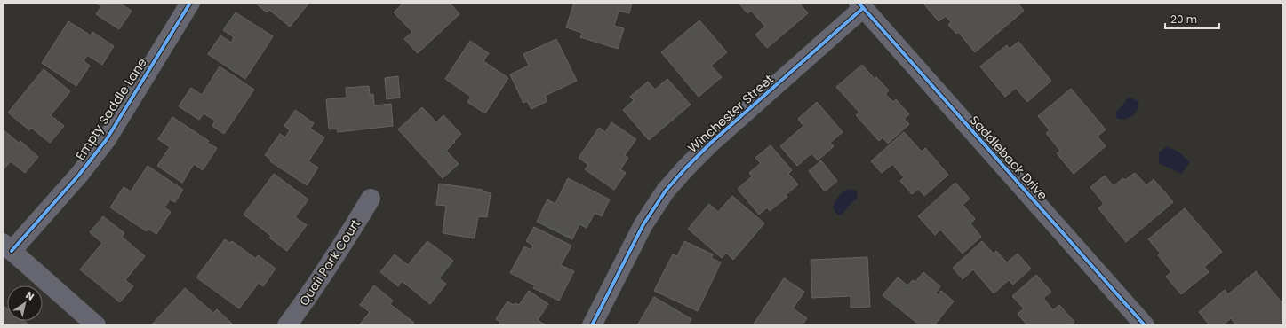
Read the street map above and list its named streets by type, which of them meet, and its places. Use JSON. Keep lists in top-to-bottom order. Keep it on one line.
{"streets":{"street":["Empty Saddle Lane","Winchester Street","Saddleback Drive","Quail Park Court"]},"crossings":[["Winchester Street","Saddleback Drive"]],"scale_bar":"20 m","north":"top right"}
